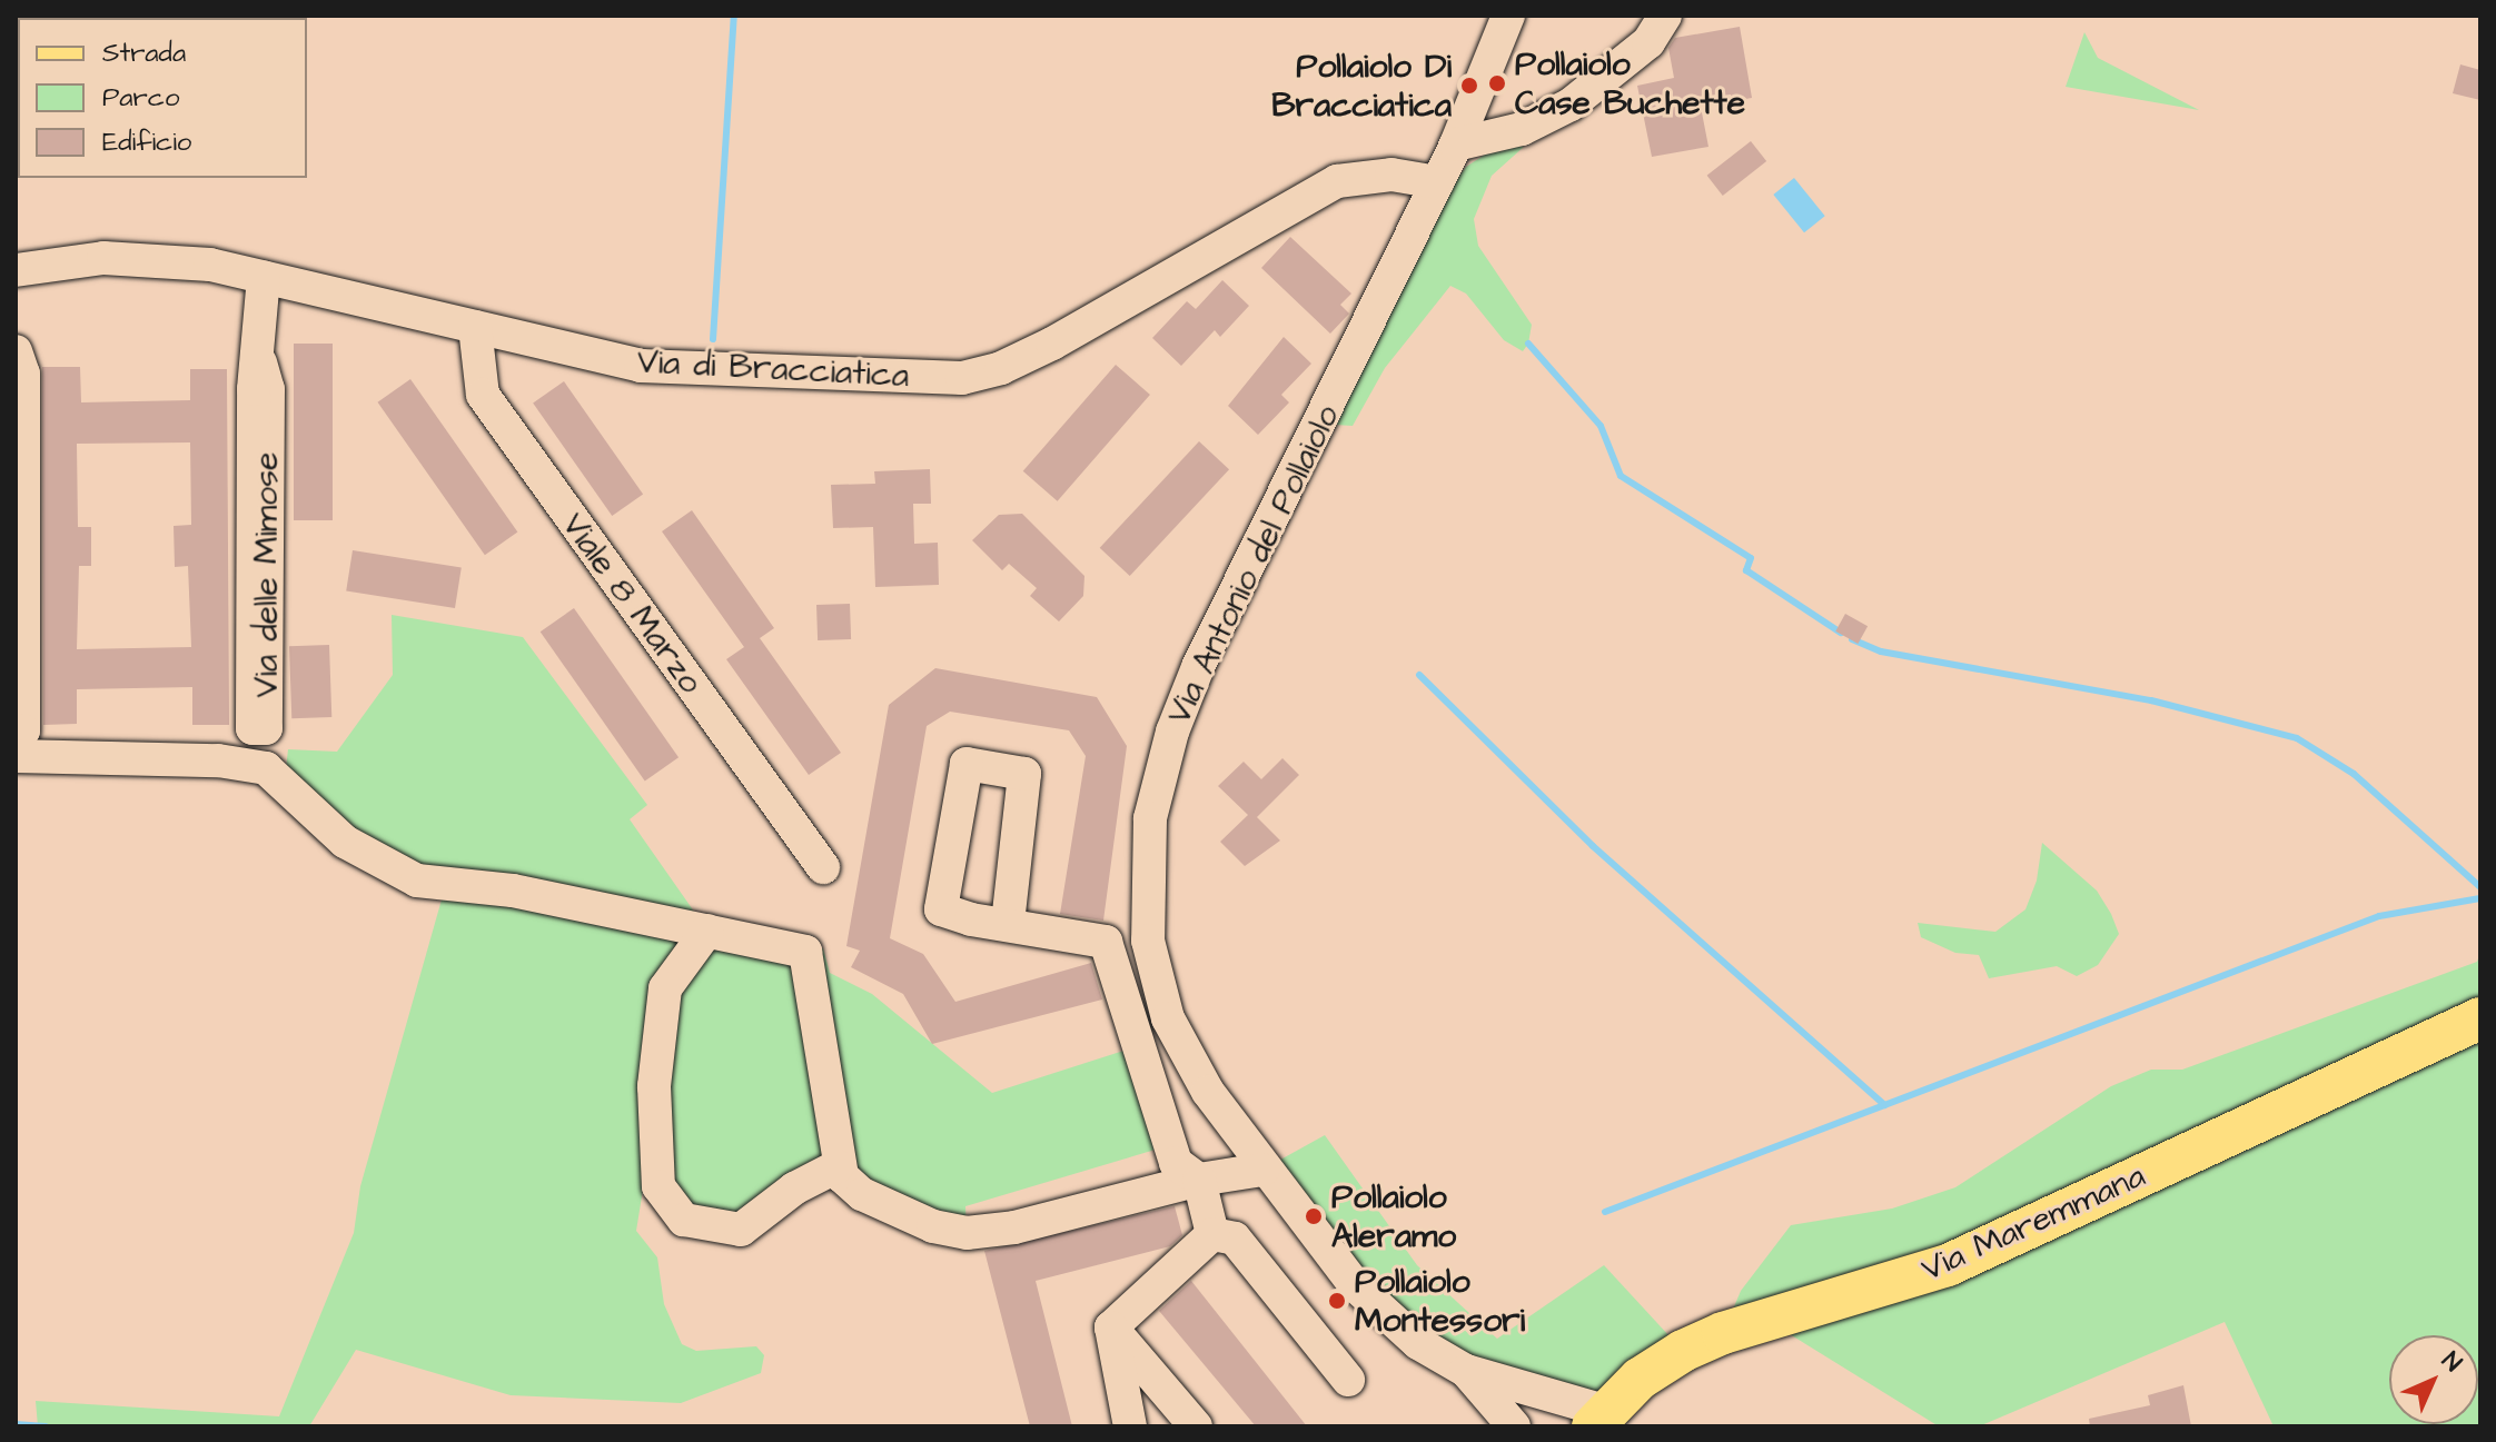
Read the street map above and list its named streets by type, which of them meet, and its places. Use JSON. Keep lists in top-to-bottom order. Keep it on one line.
{"streets":{"main road":["Via Maremmana"],"street":["Via di Bracciatica","Via Antonio del Pollaiolo","Via delle Mimose","Viale 8 Marzo"]},"crossings":[["Via di Bracciatica","Via Antonio del Pollaiolo"],["Via di Bracciatica","Via delle Mimose"],["Via di Bracciatica","Viale 8 Marzo"],["Via Antonio del Pollaiolo","Via Maremmana"]],"places":["Pollaiolo Case Buchette","Pollaiolo Di Bracciatica","Pollaiolo Aleramo","Pollaiolo Montessori"],"legend":["Strada","Parco","Edificio"],"north":"top right"}
